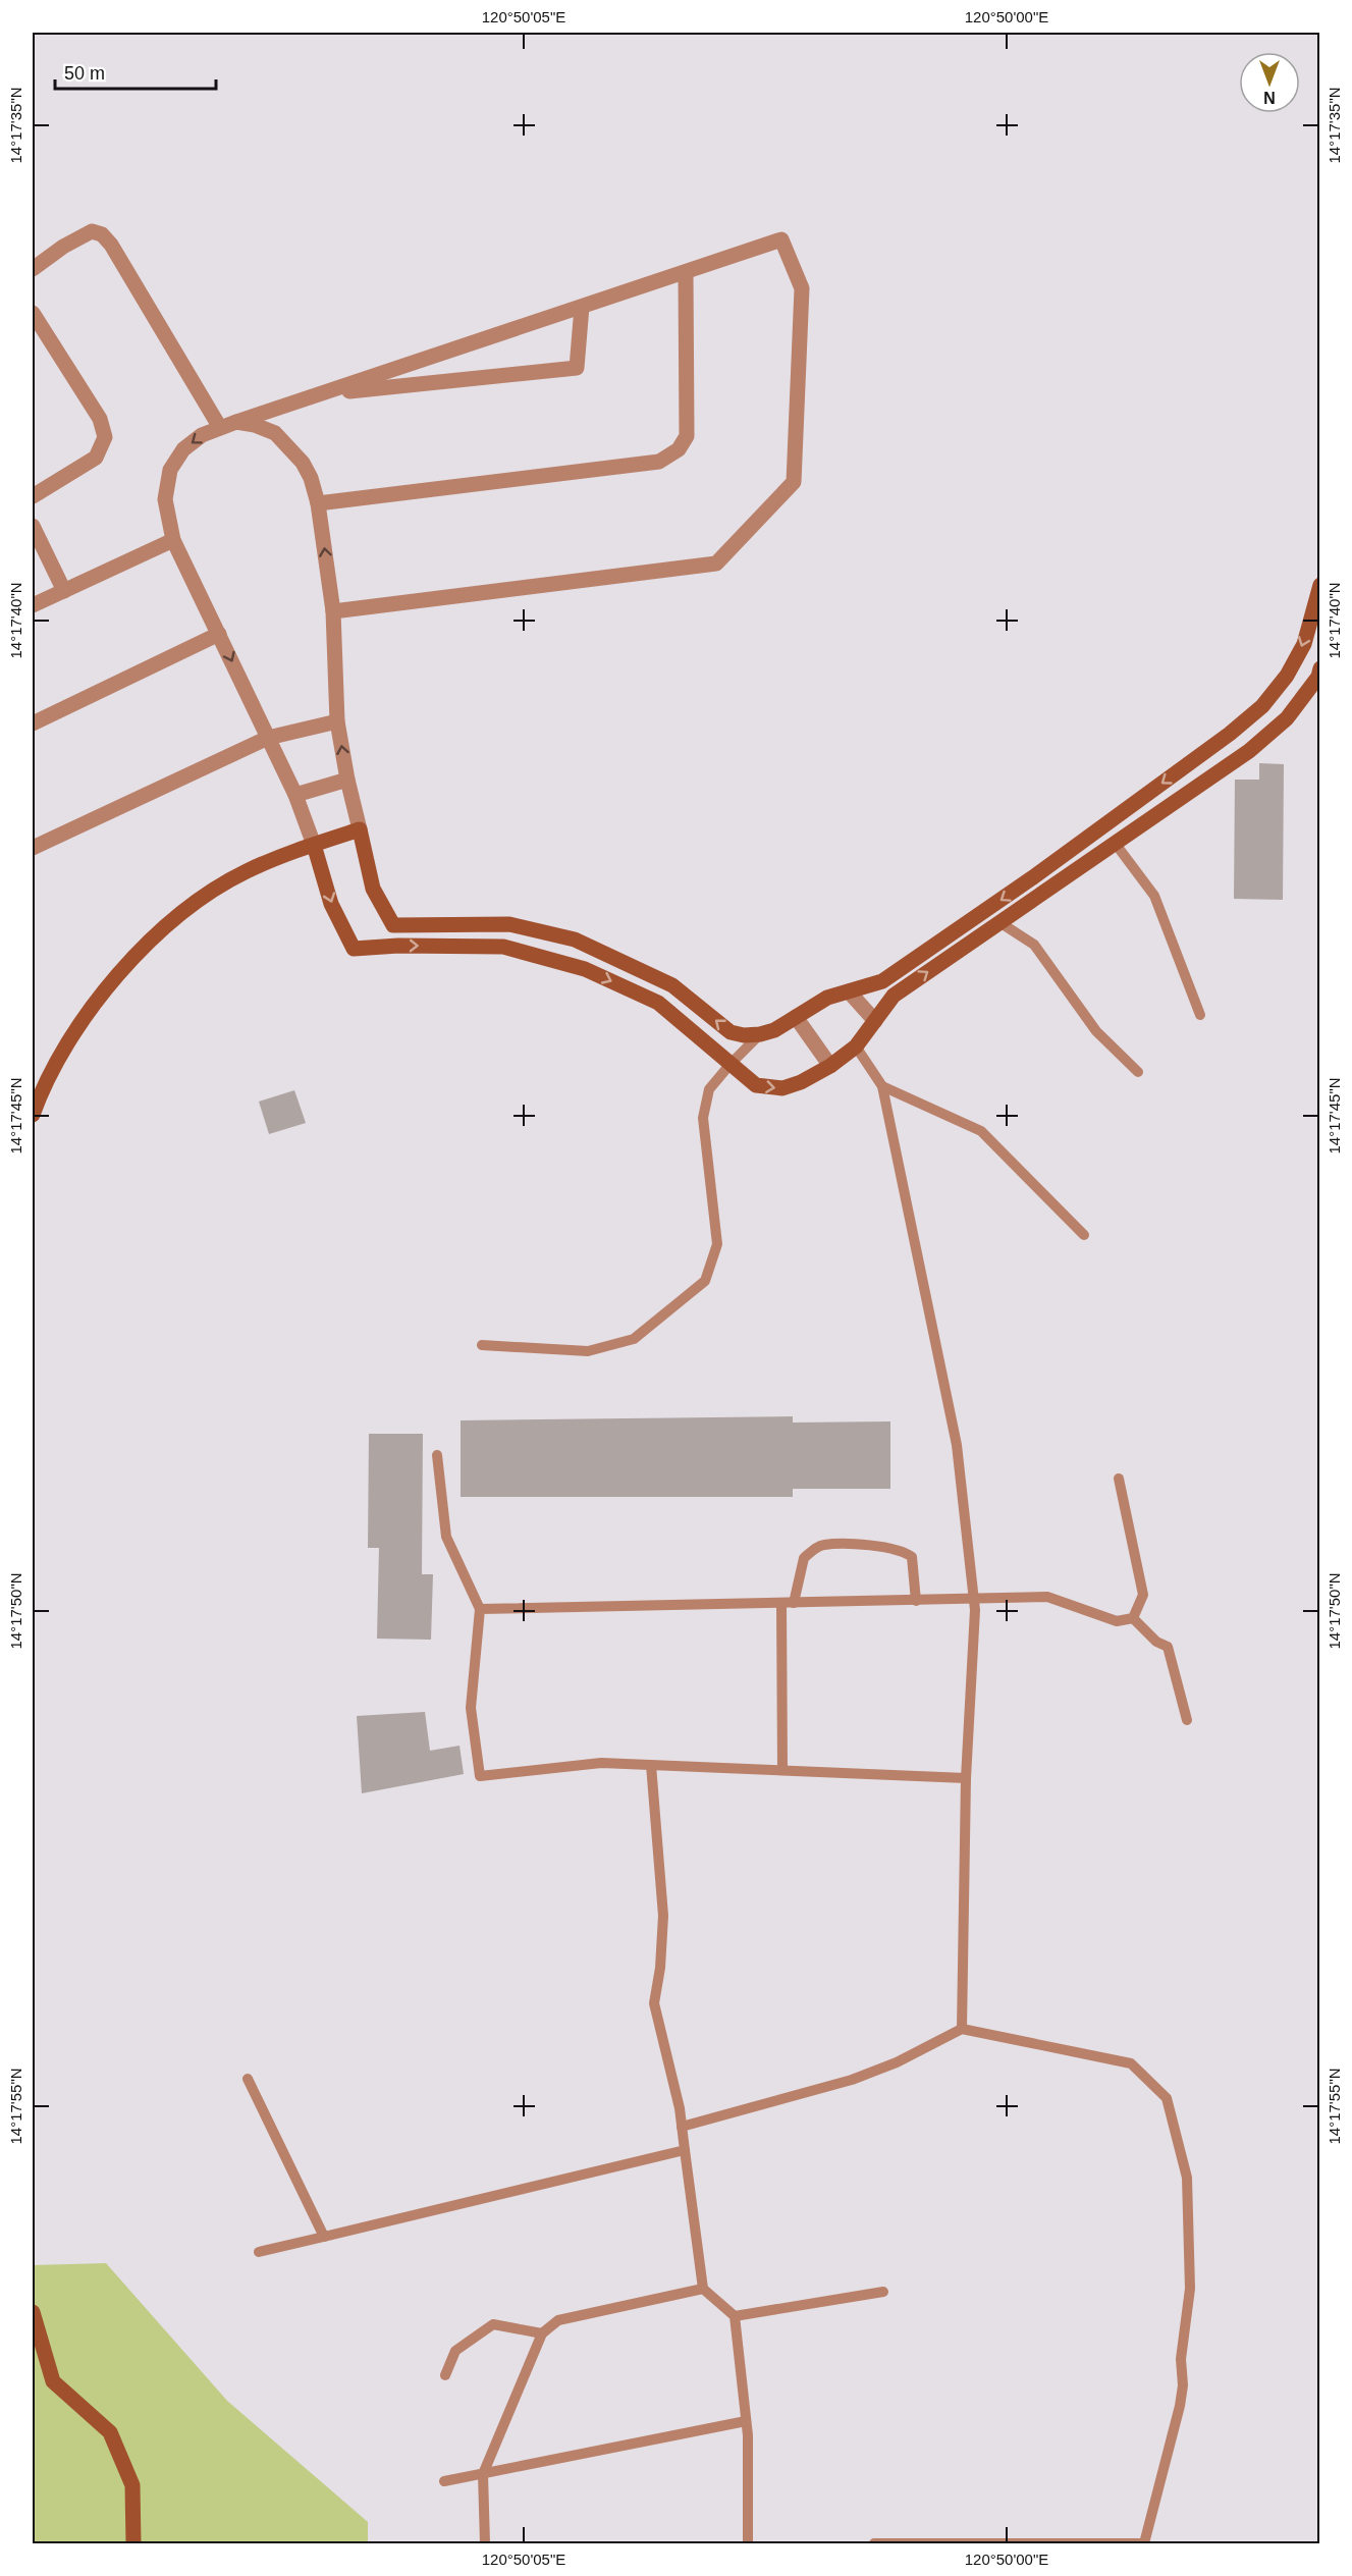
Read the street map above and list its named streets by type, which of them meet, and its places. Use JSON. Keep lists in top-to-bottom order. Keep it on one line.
{"scale_bar":"50 m","north":"bottom","coordinates":["120°50'05\"E","120°50'00\"E","14°17'35\"N","14°17'40\"N","14°17'45\"N","14°17'50\"N","14°17'55\"N"]}
